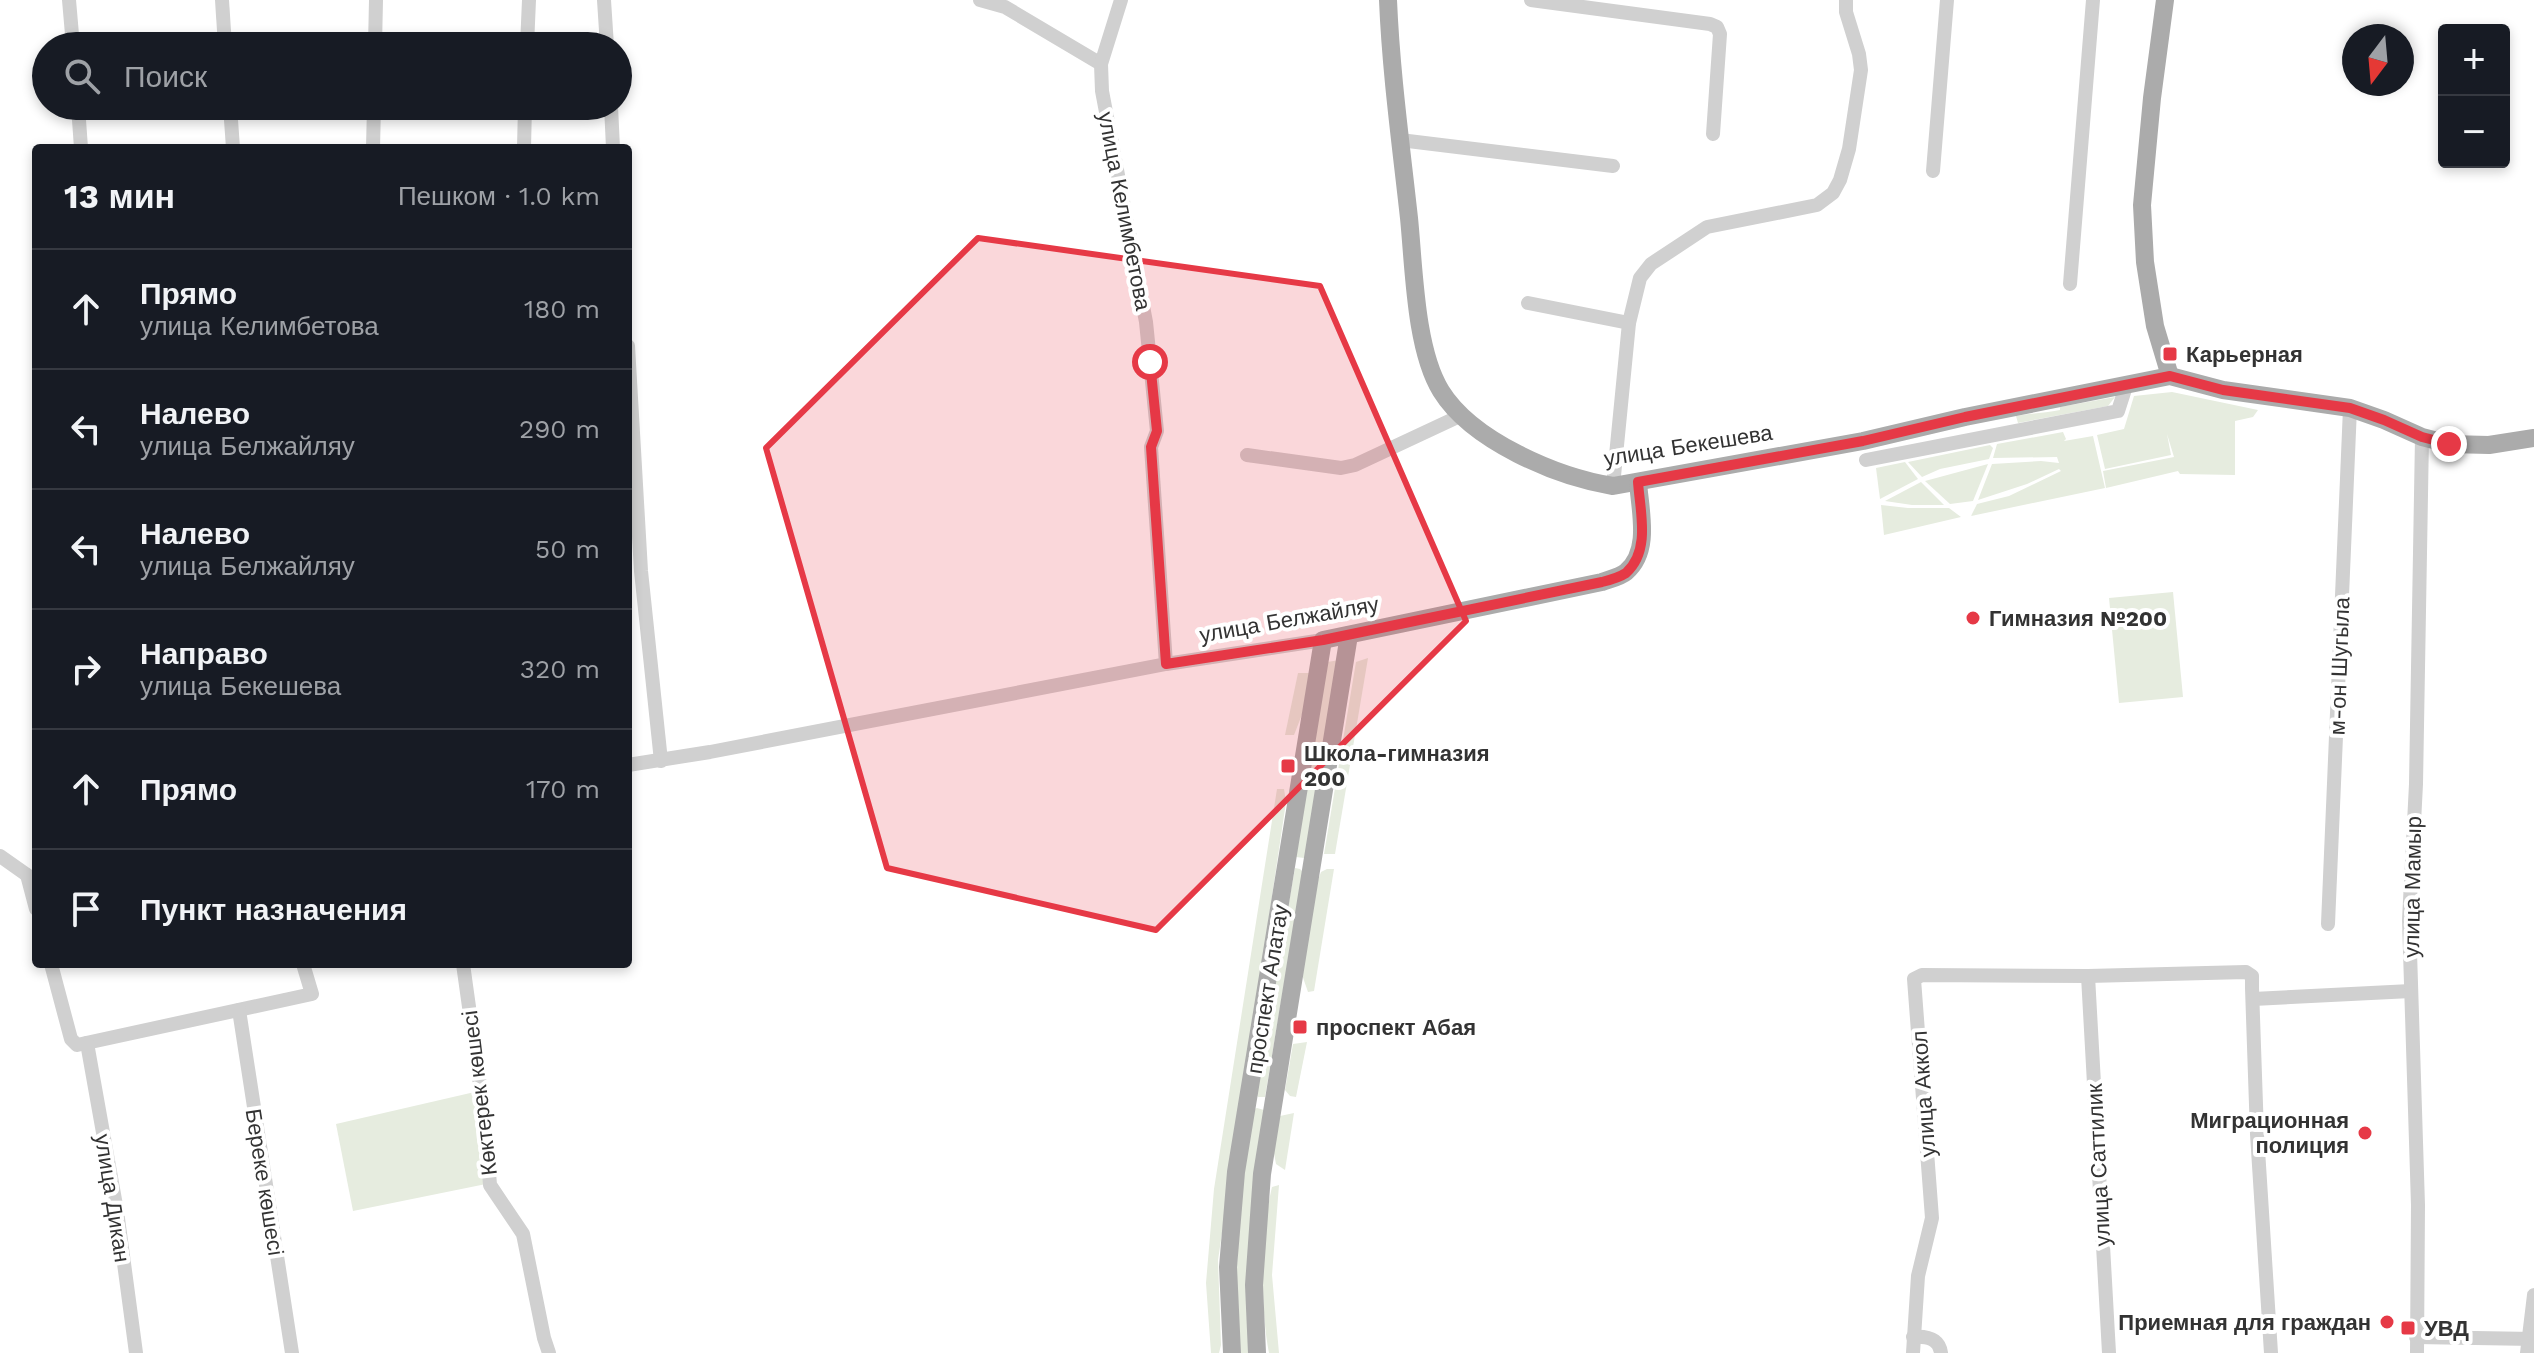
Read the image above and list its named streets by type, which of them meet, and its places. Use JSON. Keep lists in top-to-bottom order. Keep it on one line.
{"streets":{"main road":["улица Бекешева","улица Белжайляу","проспект Алатау"],"street":["улица Келимбетова","м-он Шугыла","улица Мамыр","Көктерек көшесі","улица Аккол","улица Саттилик","Береке көшесі","улица Дикан"]},"crossings":[["улица Келимбетова","улица Белжайляу"],["улица Бекешева","улица Белжайляу"],["улица Белжайляу","проспект Алатау"],["улица Аккол","улица Саттилик"]],"places":{"transit":["Карьерная","Школа-гимназия 200","проспект Абая","УВД"],"other":["Гимназия №200","Миграционная полиция","Приемная для граждан"]},"north":"bottom","page":{"map_buttons":["+","−"],"search":"Поиск","heading":["13 мин","Пешком · 1.0 km"],"list":[["Прямо","улица Келимбетова","180 m"],["Налево","улица Белжайляу","290 m"],["Налево","улица Белжайляу","50 m"],["Направо","улица Бекешева","320 m"],["Прямо","170 m"],"Пункт назначения"]}}
